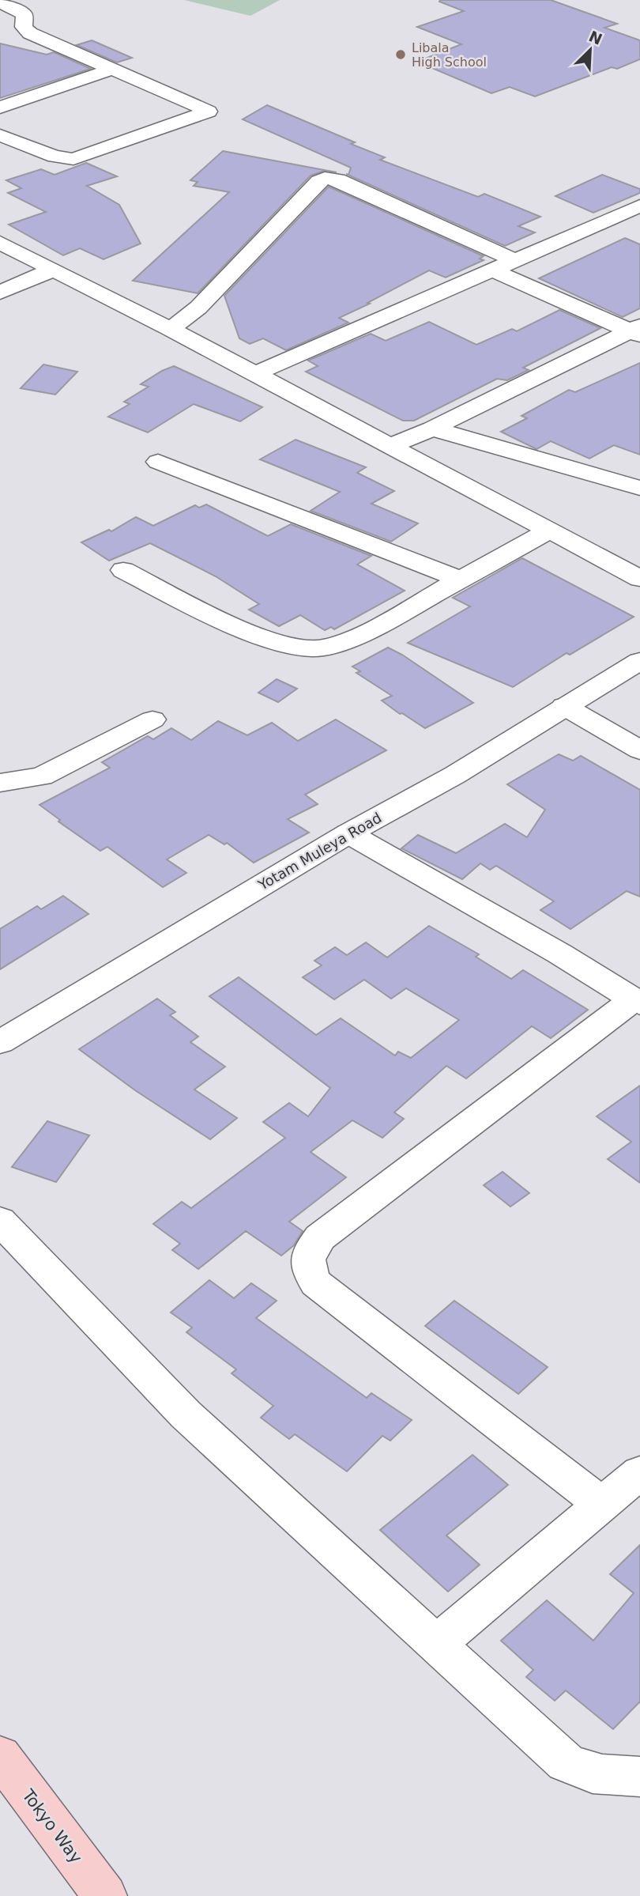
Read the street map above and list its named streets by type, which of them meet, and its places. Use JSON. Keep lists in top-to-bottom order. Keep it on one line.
{"streets":{"main road":["Tokyo Way"],"street":["Yotam Muleya Road"]},"places":["Libala High School"],"north":"top right"}
